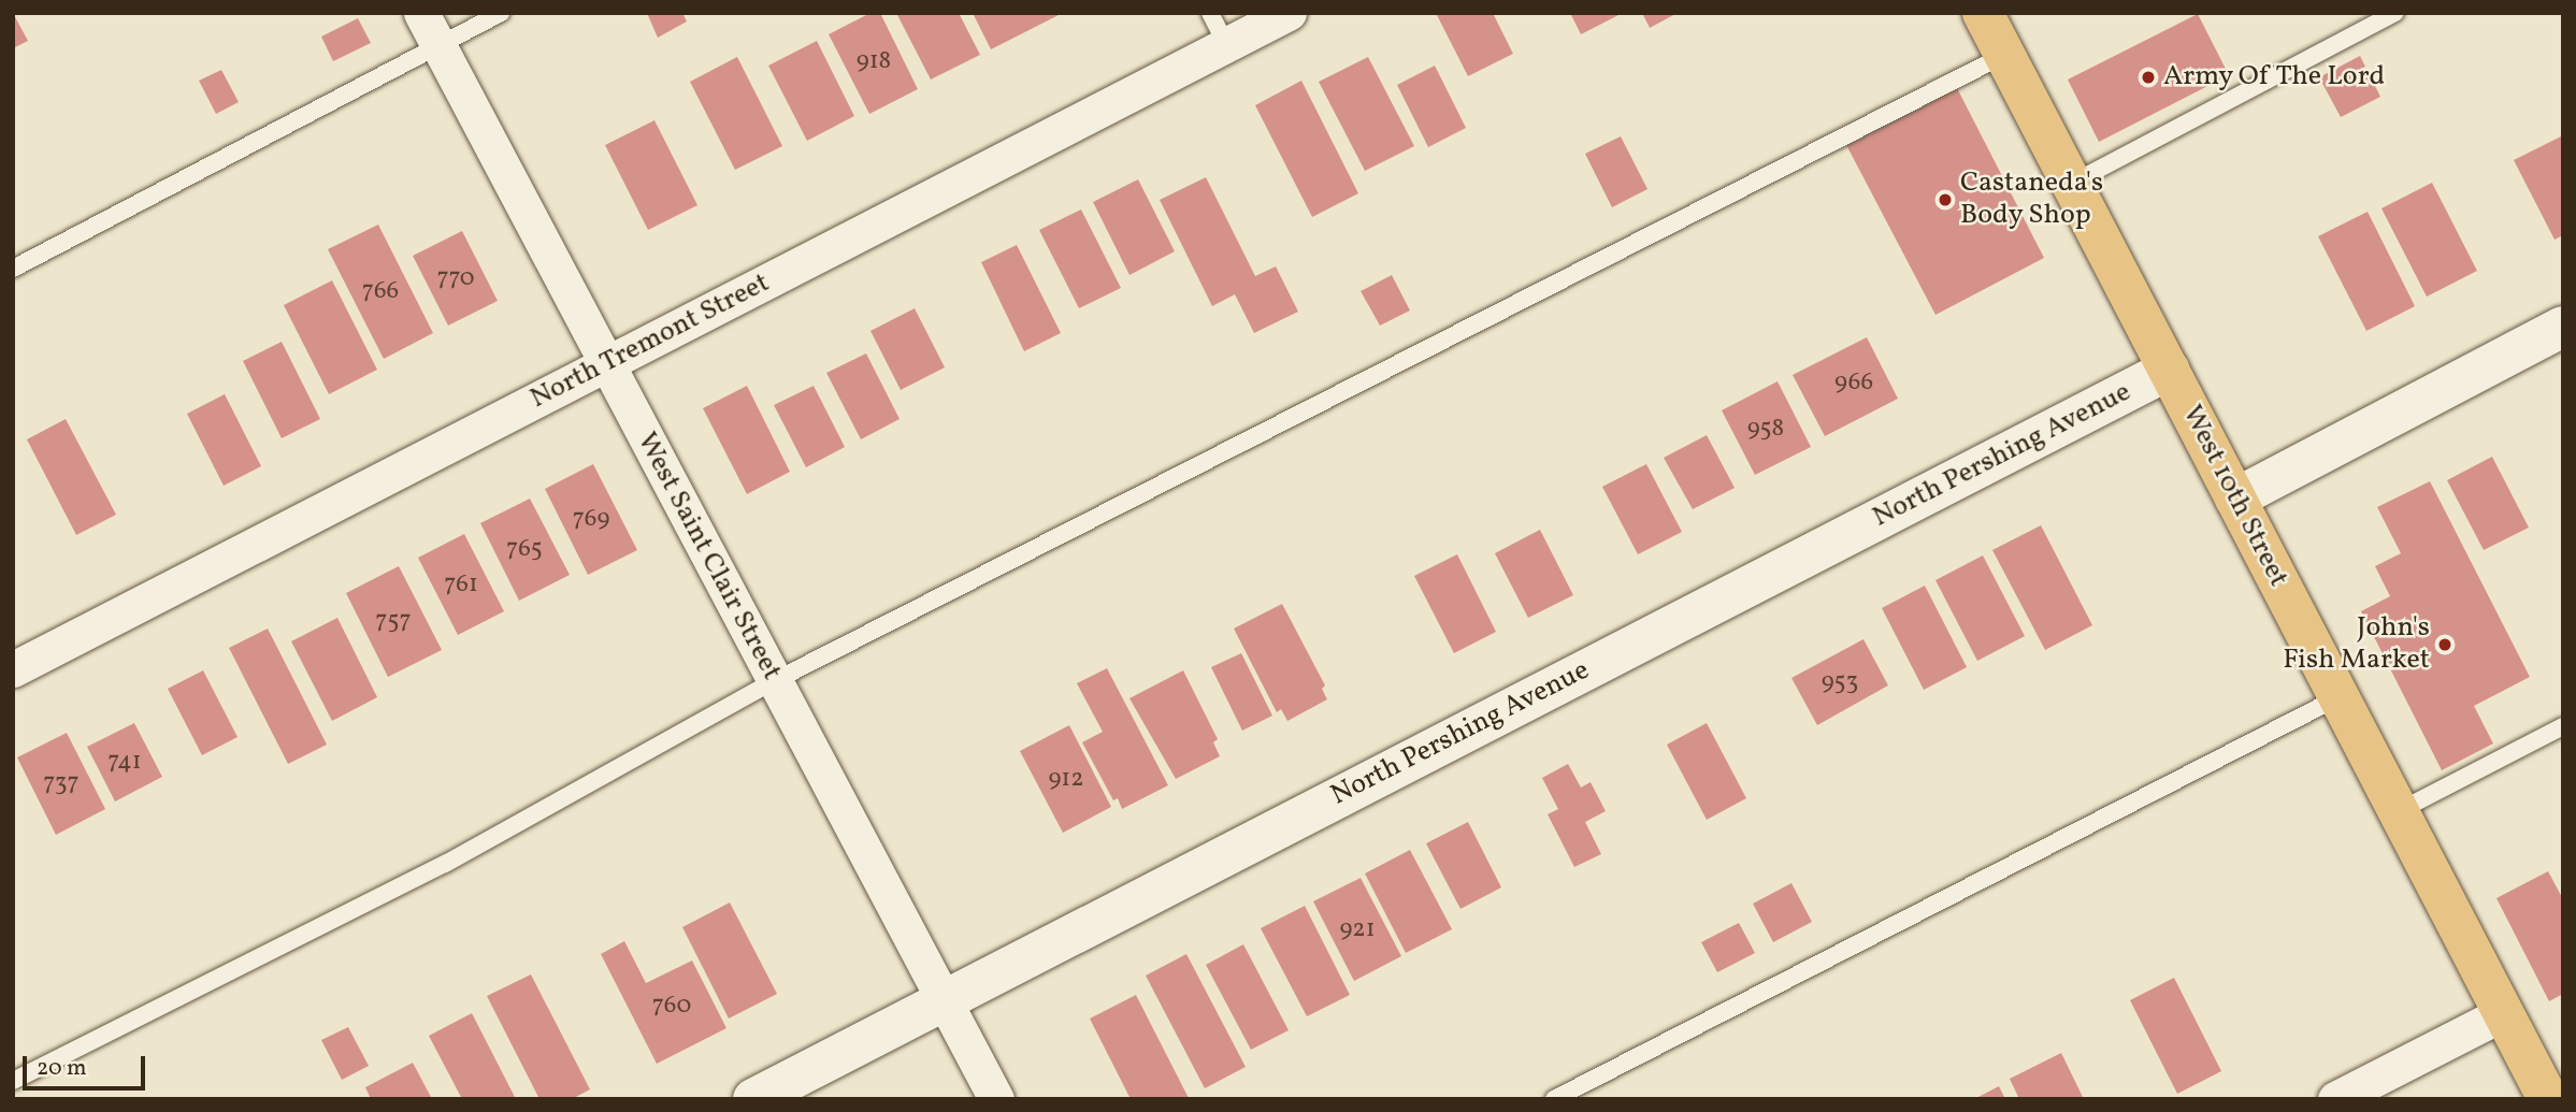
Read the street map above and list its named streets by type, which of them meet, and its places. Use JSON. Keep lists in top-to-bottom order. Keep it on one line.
{"streets":{"main road":["West 10th Street"],"street":["North Tremont Street","North Pershing Avenue","West Saint Clair Street"]},"crossings":[["North Tremont Street","West Saint Clair Street"],["North Pershing Avenue","West 10th Street"],["North Pershing Avenue","West Saint Clair Street"]],"places":["Army Of The Lord","Castaneda's Body Shop","John's Fish Market"],"house_numbers":["918","770","766","966","958","769","765","761","757","953","741","912","737","921","760"],"scale_bar":"20 m"}
